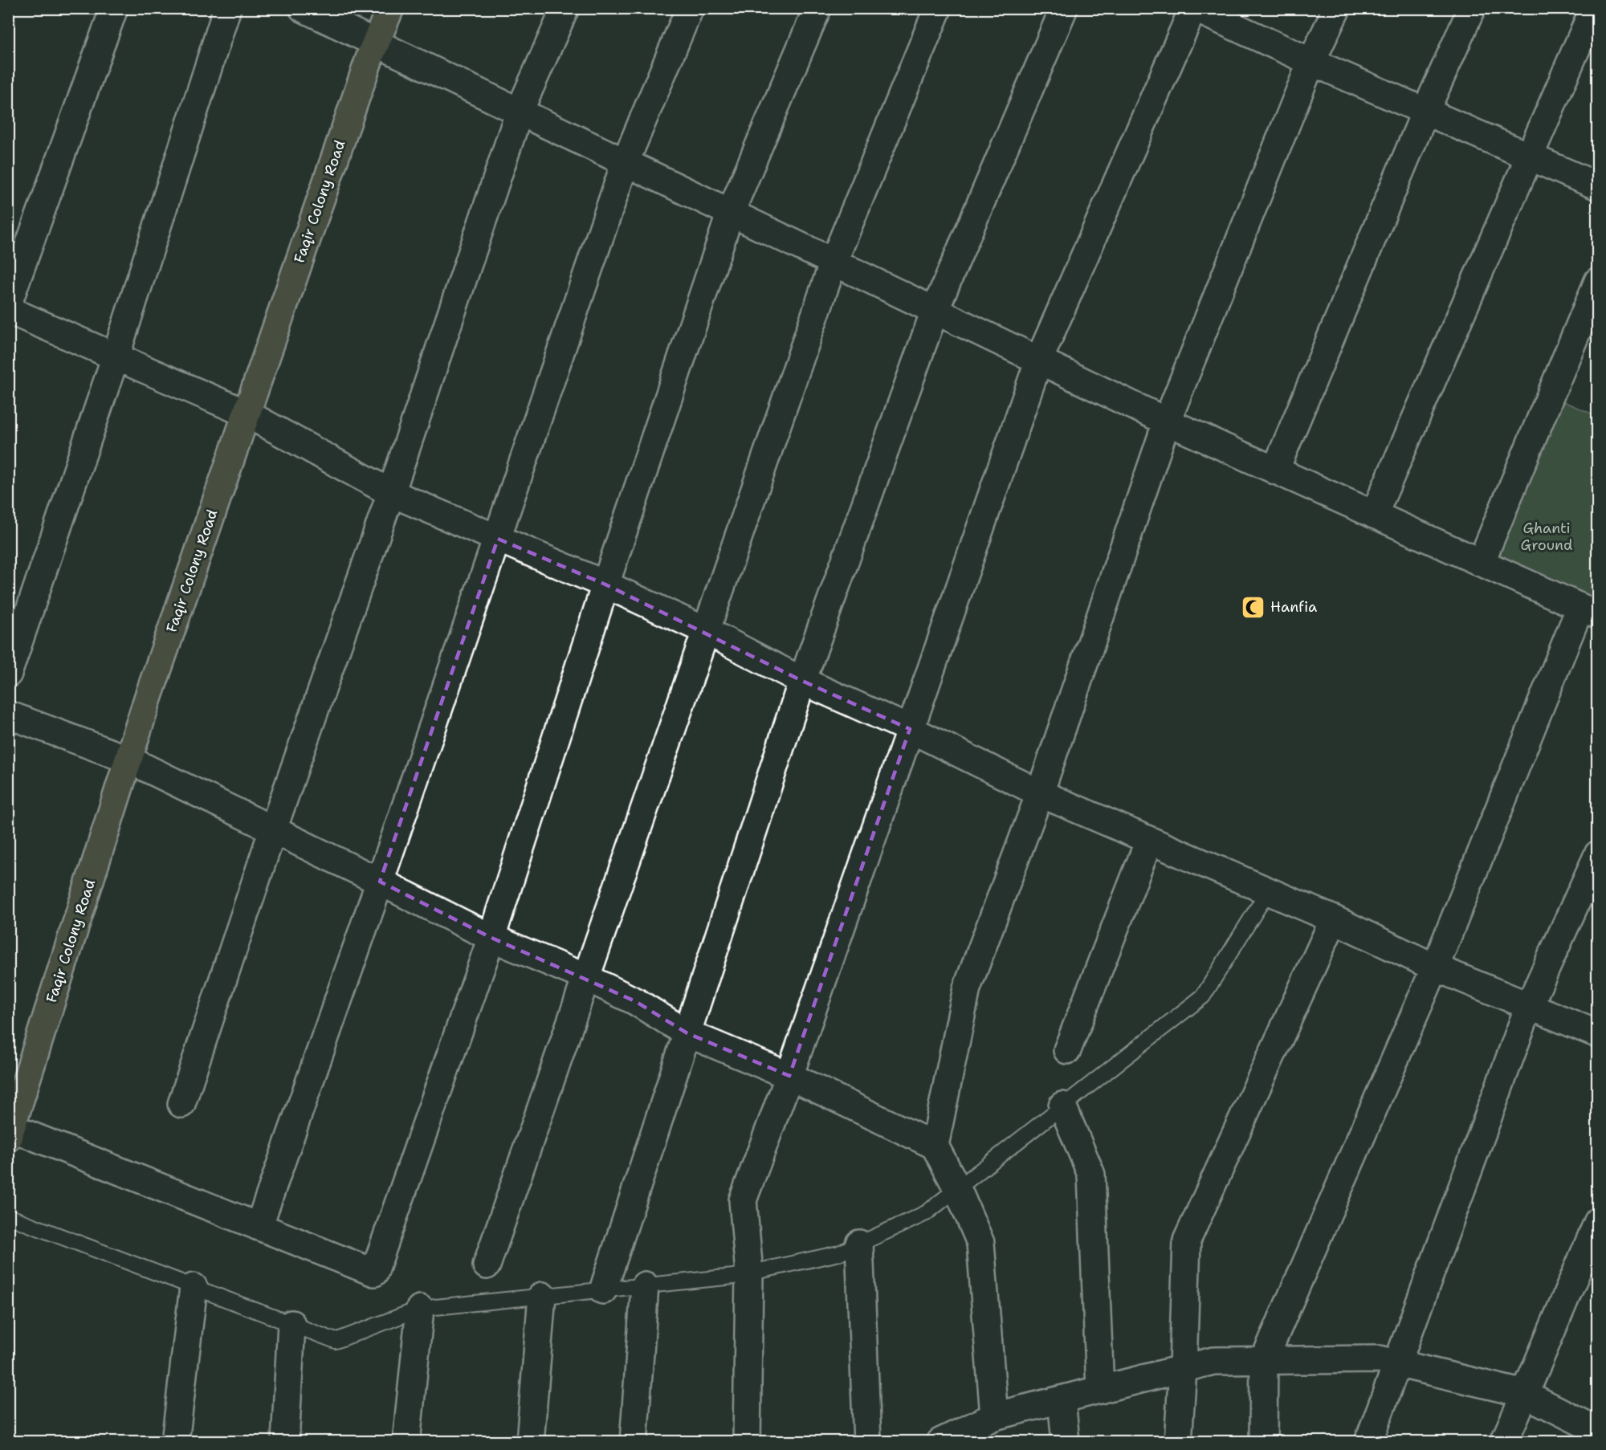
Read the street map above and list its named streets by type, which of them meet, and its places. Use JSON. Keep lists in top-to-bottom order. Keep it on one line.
{"streets":{"main road":["Faqir Colony Road"]},"parks":["Ghanti Ground"],"places":{"mosque":["Hanfia"]}}
